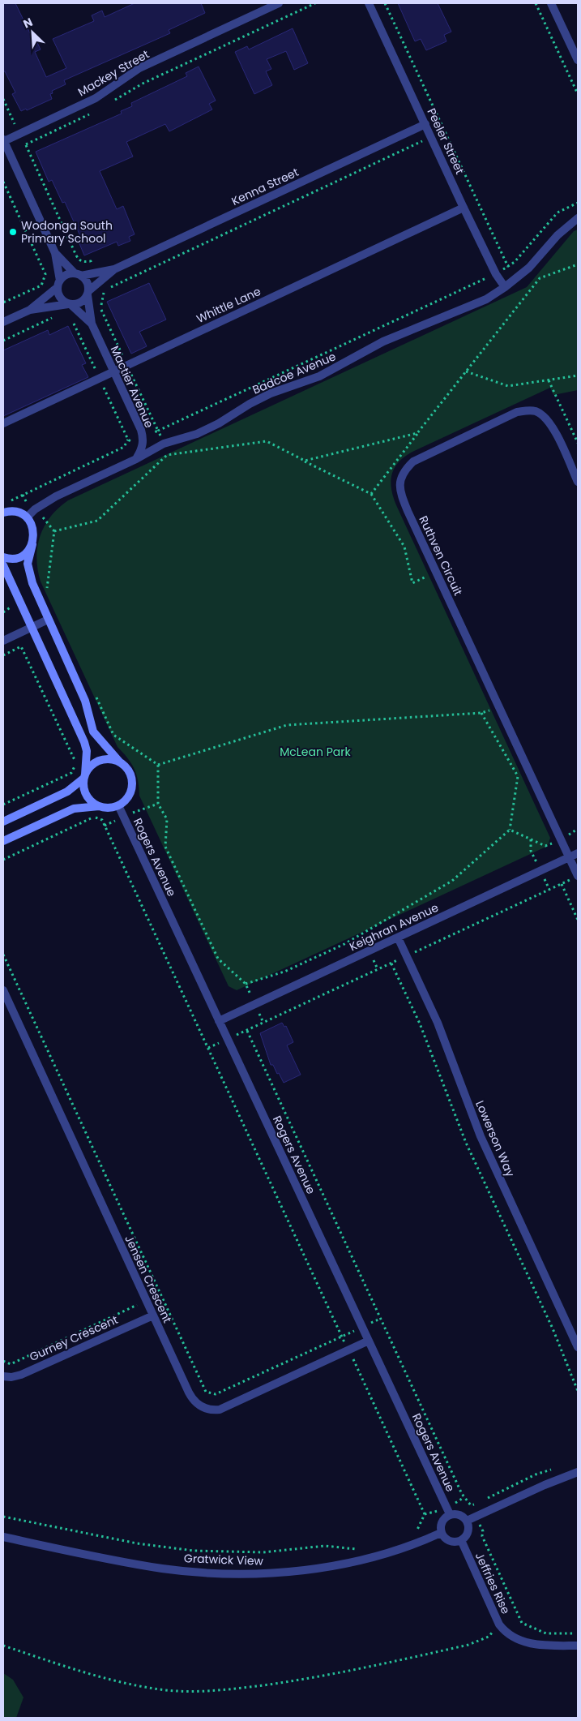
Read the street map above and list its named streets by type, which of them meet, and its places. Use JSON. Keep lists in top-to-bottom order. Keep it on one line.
{"streets":{"street":["Mackey Street","Peeler Street","Kenna Street","Whittle Lane","Badcoe Avenue","Mactier Avenue","Ruthven Circuit","Rogers Avenue","Keighran Avenue","Lowerson Way","Jensen Crescent","Gurney Crescent","Gratwick View","Jeffries Rise"]},"crossings":[["Peeler Street","Kenna Street"],["Peeler Street","Whittle Lane"],["Peeler Street","Badcoe Avenue"],["Kenna Street","Mactier Avenue"],["Whittle Lane","Mactier Avenue"],["Badcoe Avenue","Mactier Avenue"],["Ruthven Circuit","Keighran Avenue"],["Rogers Avenue","Keighran Avenue"],["Rogers Avenue","Jensen Crescent"],["Rogers Avenue","Gratwick View"],["Rogers Avenue","Jeffries Rise"],["Keighran Avenue","Lowerson Way"],["Jensen Crescent","Gurney Crescent"],["Gratwick View","Jeffries Rise"]],"parks":["McLean Park"],"places":["Wodonga South Primary School"],"north":"top left"}
